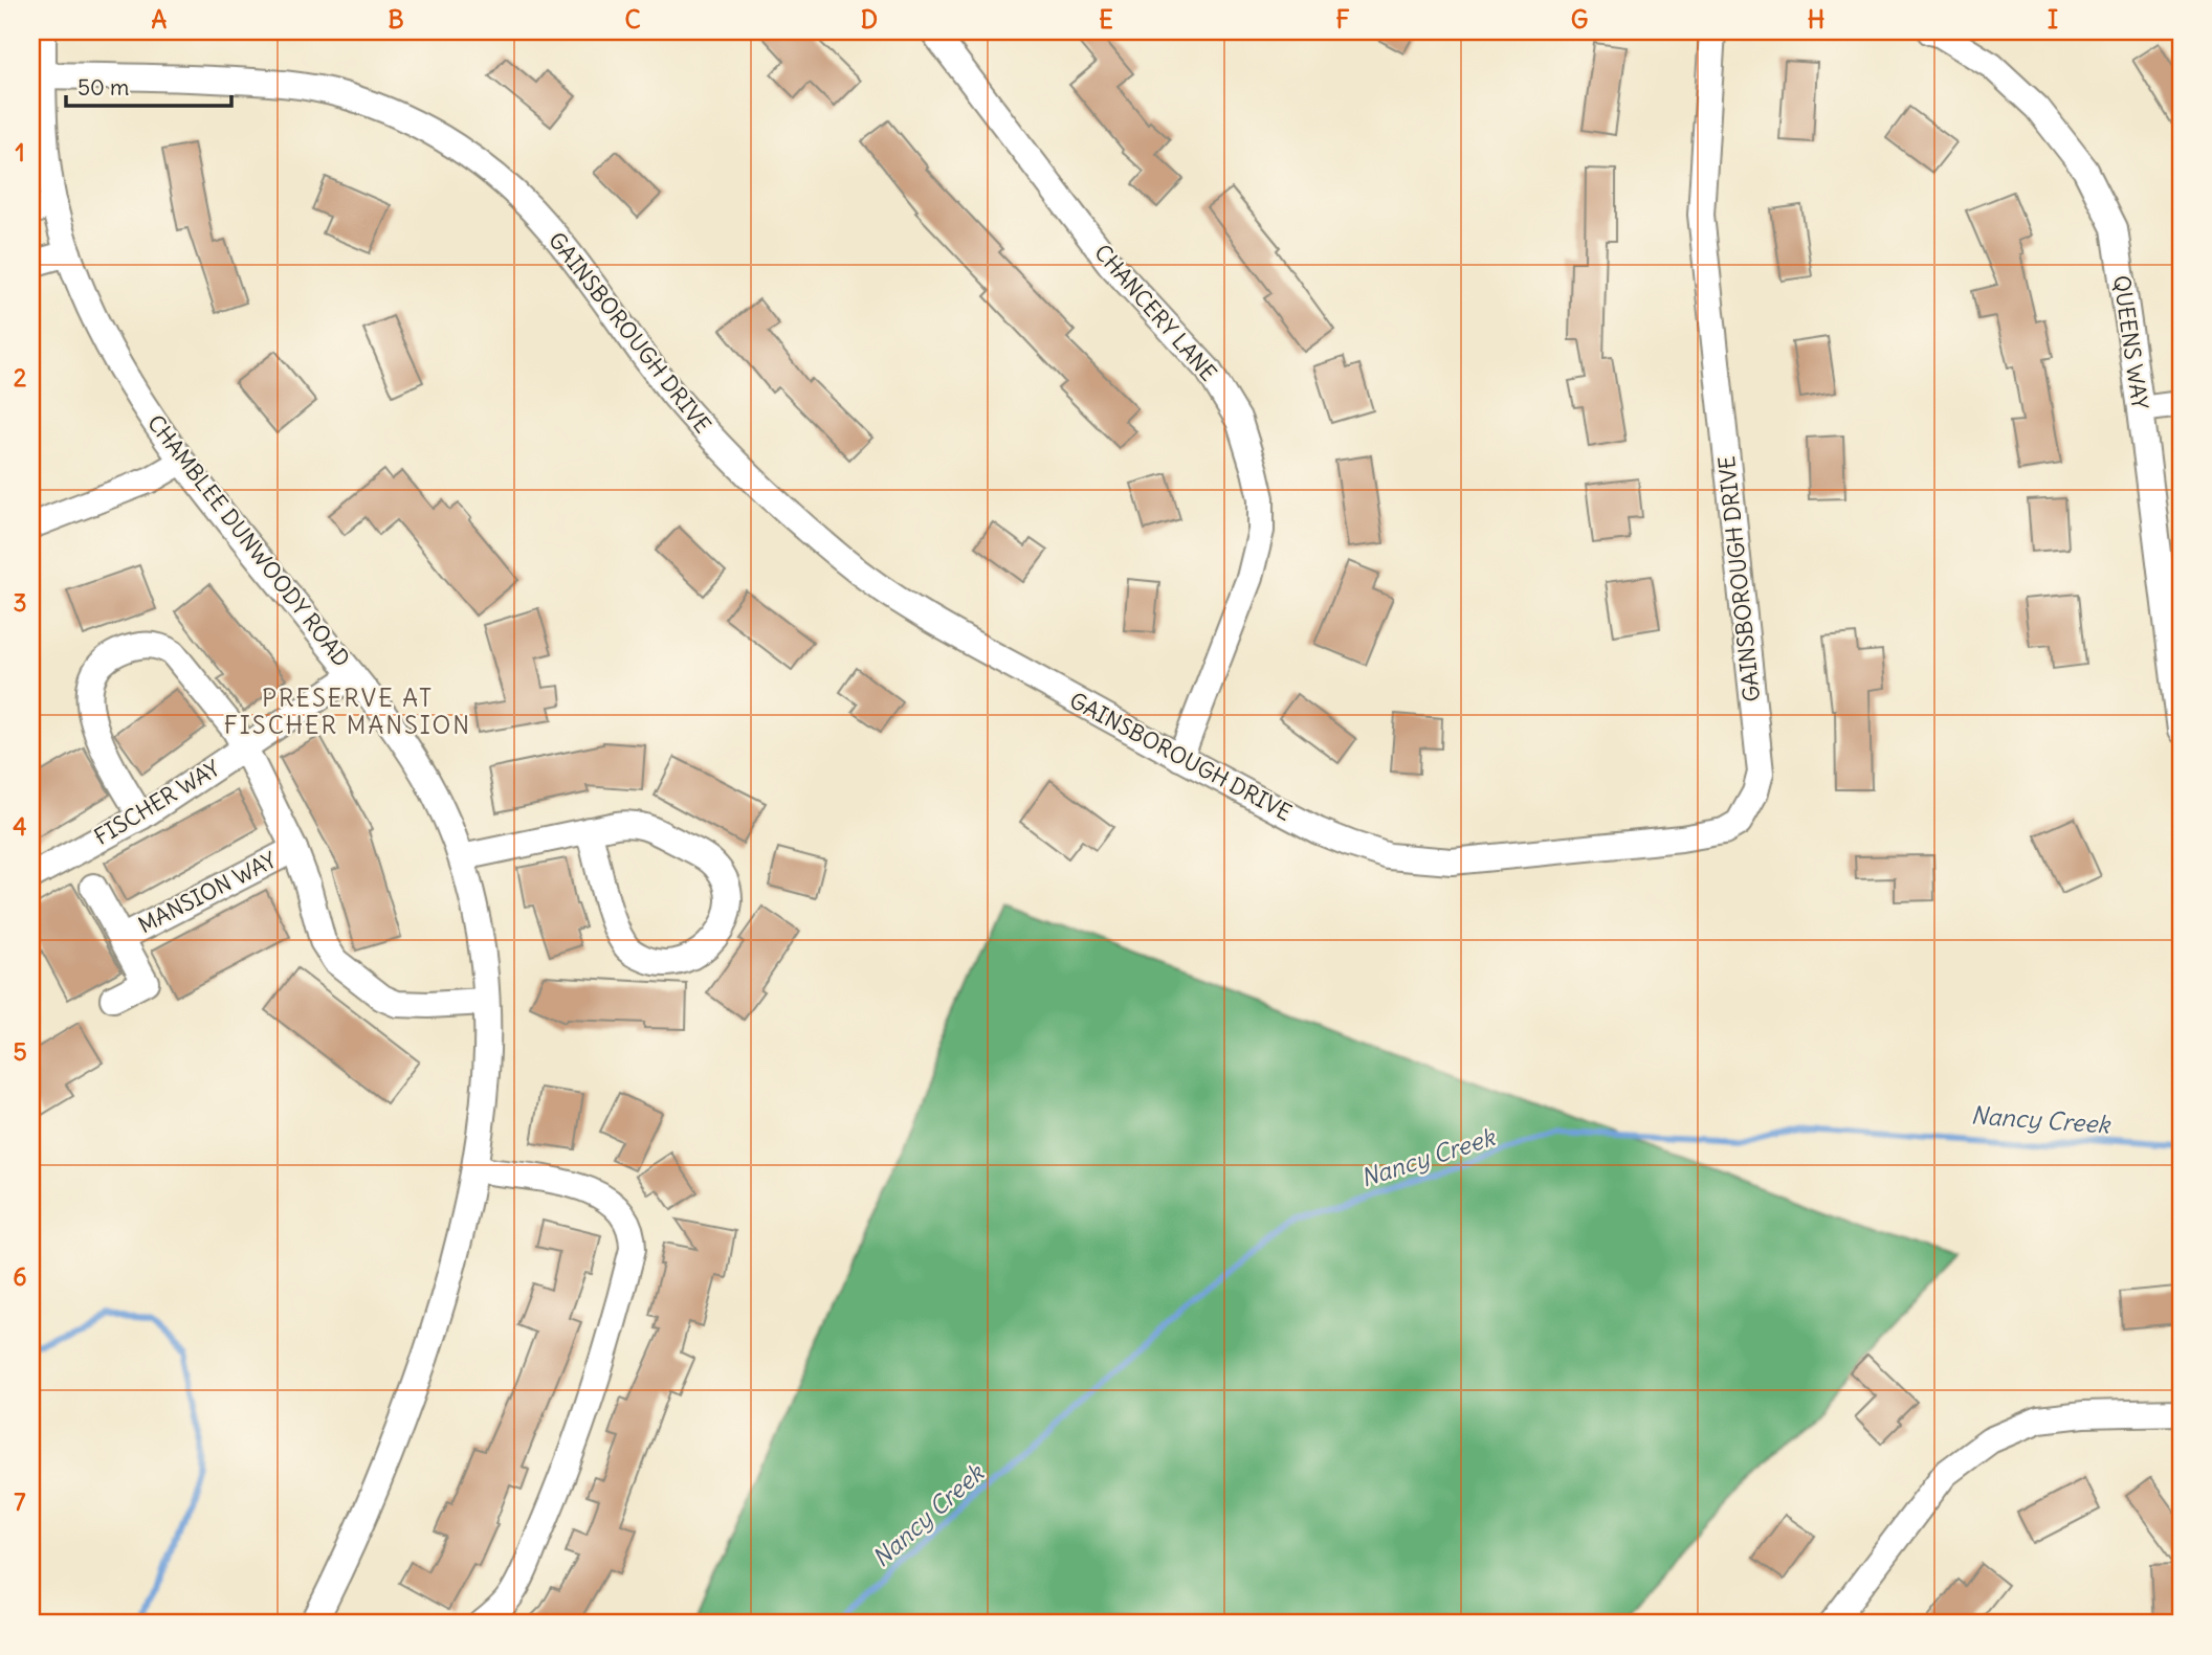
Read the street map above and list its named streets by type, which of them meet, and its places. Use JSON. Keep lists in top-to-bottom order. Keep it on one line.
{"streets":{"street":["CHANCERY LANE","GAINSBOROUGH DRIVE","QUEENS WAY","CHAMBLEE DUNWOODY ROAD","FISCHER WAY","MANSION WAY"]},"crossings":[["CHANCERY LANE","GAINSBOROUGH DRIVE"],["GAINSBOROUGH DRIVE","CHAMBLEE DUNWOODY ROAD"],["CHAMBLEE DUNWOODY ROAD","FISCHER WAY"]],"districts":["PRESERVE AT FISCHER MANSION"],"water":["Nancy Creek"],"scale_bar":"50 m","grid":{"columns":["A","B","C","D","E","F","G","H","I"],"rows":["1","2","3","4","5","6","7"]}}
